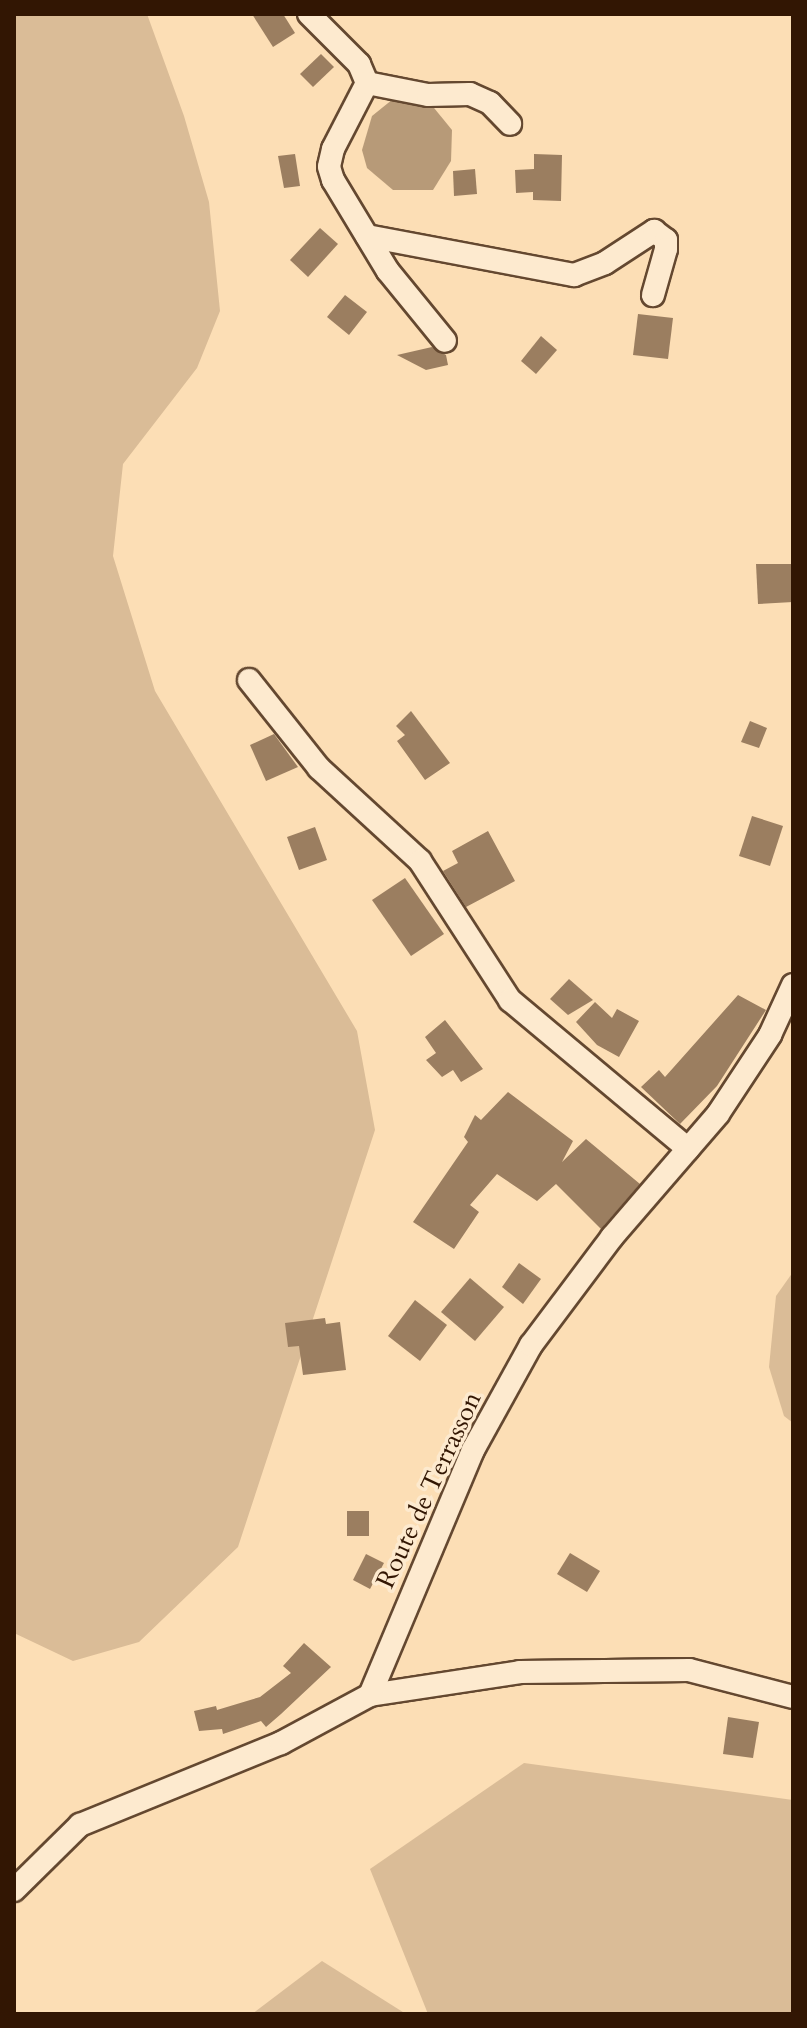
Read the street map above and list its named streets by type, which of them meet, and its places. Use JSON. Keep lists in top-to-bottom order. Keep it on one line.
{"streets":{"street":["Route de Terrasson"]}}
